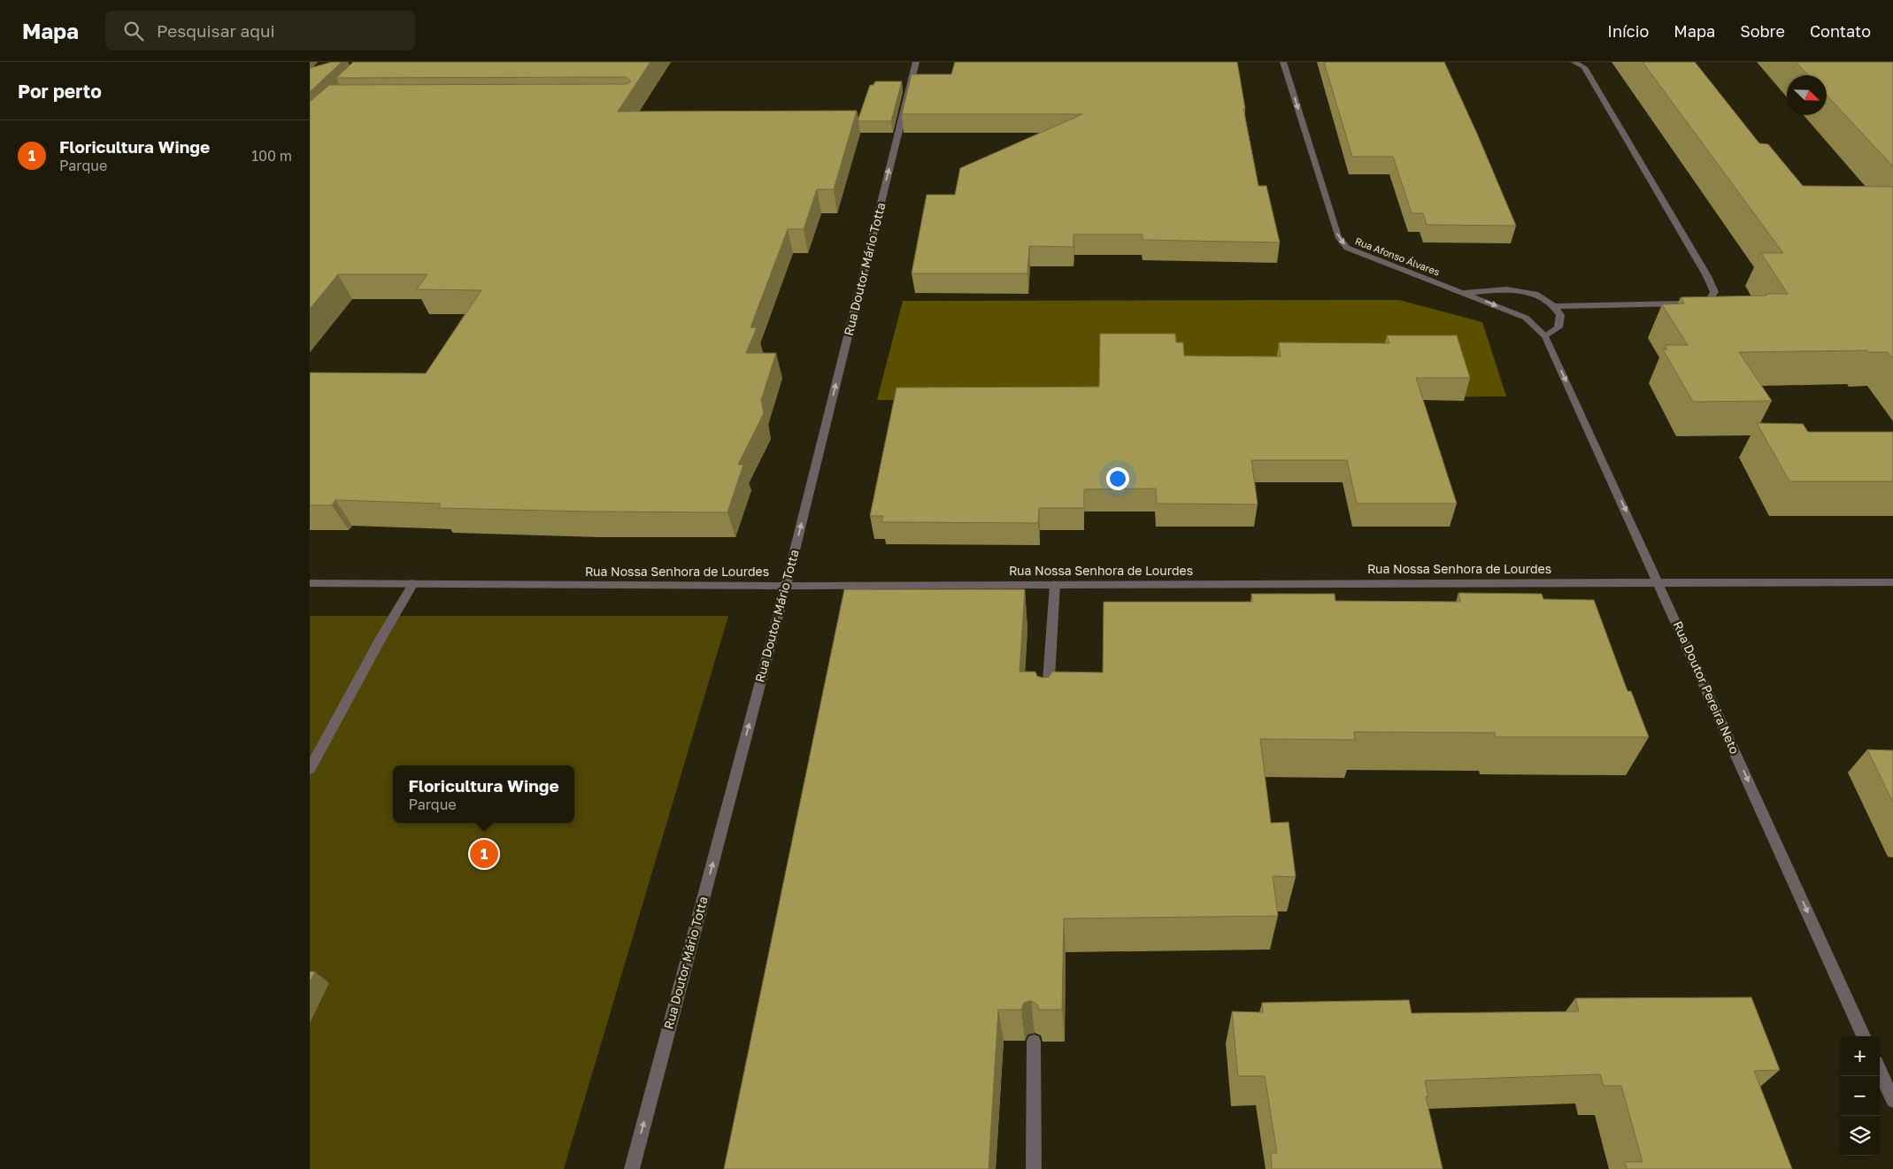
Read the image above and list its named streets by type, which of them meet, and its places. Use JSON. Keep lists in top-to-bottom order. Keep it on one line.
{"streets":{"street":["Rua Afonso Álvares","Rua Doutor Mário Totta","Rua Nossa Senhora de Lourdes","Rua Doutor Pereira Neto"]},"crossings":[["Rua Afonso Álvares","Rua Doutor Pereira Neto"],["Rua Doutor Mário Totta","Rua Nossa Senhora de Lourdes"],["Rua Nossa Senhora de Lourdes","Rua Doutor Pereira Neto"]],"one_way":["Rua Afonso Álvares","Rua Doutor Mário Totta","Rua Doutor Pereira Neto"],"north":"bottom right","page":{"header":"Mapa","search":"Pesquisar aqui","nav":["Início","Mapa","Sobre","Contato"],"heading":"Por perto","list":[{"mark":"1","name":"Floricultura Winge","note":"Parque","value":"100 m"}],"popup":["Floricultura Winge","Parque"],"pins":"1","map_buttons":["+","−"]}}
